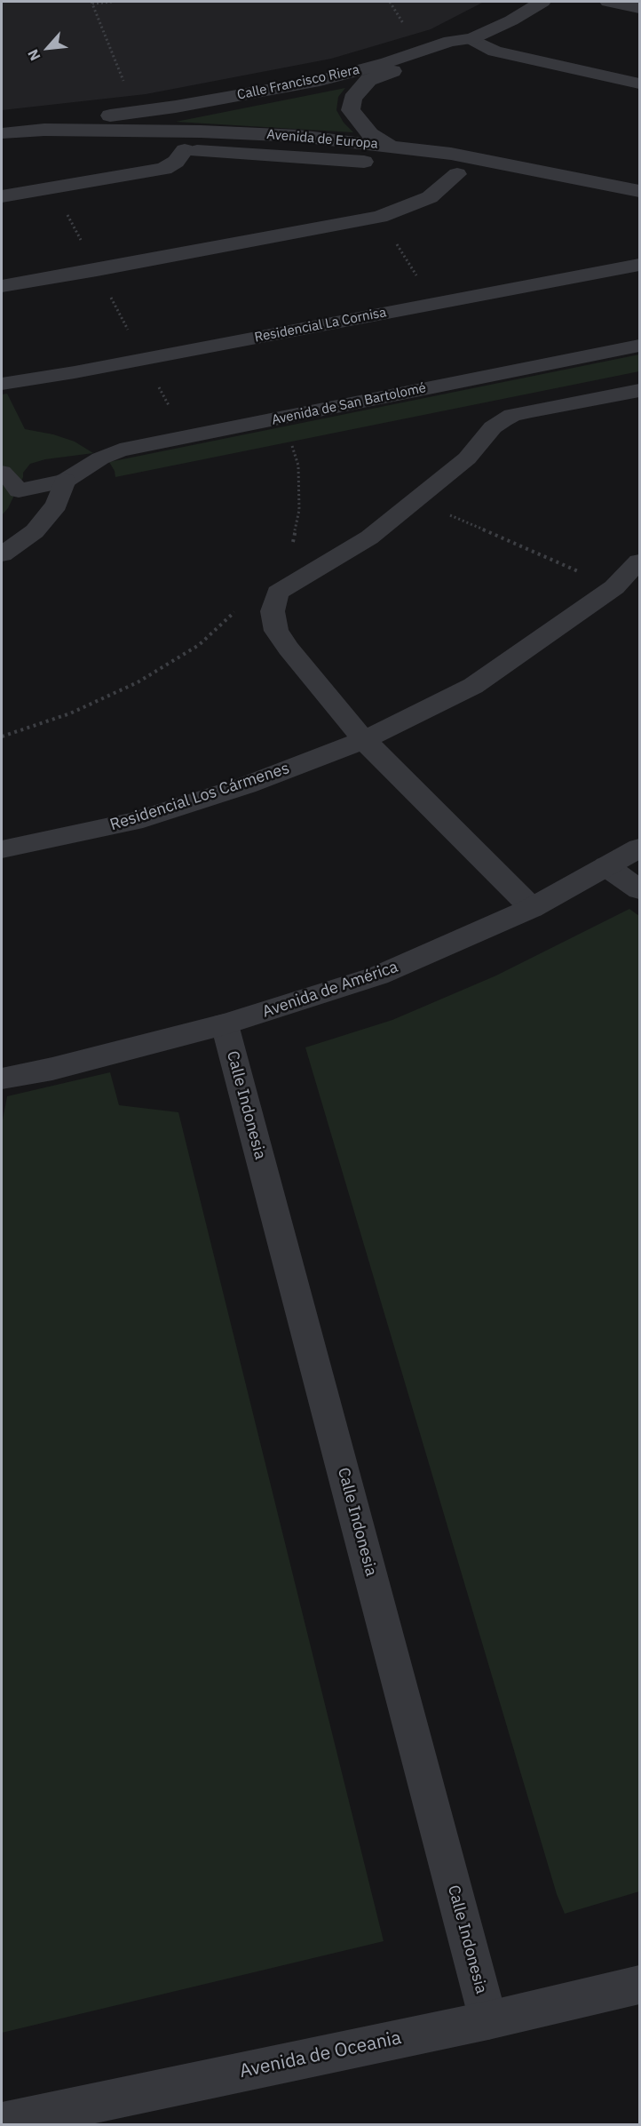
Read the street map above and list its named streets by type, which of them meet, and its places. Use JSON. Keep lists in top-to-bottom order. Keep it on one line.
{"streets":{"street":["Calle Francisco Riera","Avenida de Europa","Residencial La Cornisa","Avenida de San Bartolomé","Residencial Los Cármenes","Avenida de América","Calle Indonesia","Avenida de Oceania"]},"crossings":[["Calle Francisco Riera","Avenida de Europa"],["Avenida de América","Calle Indonesia"],["Calle Indonesia","Avenida de Oceania"]],"north":"bottom left"}
